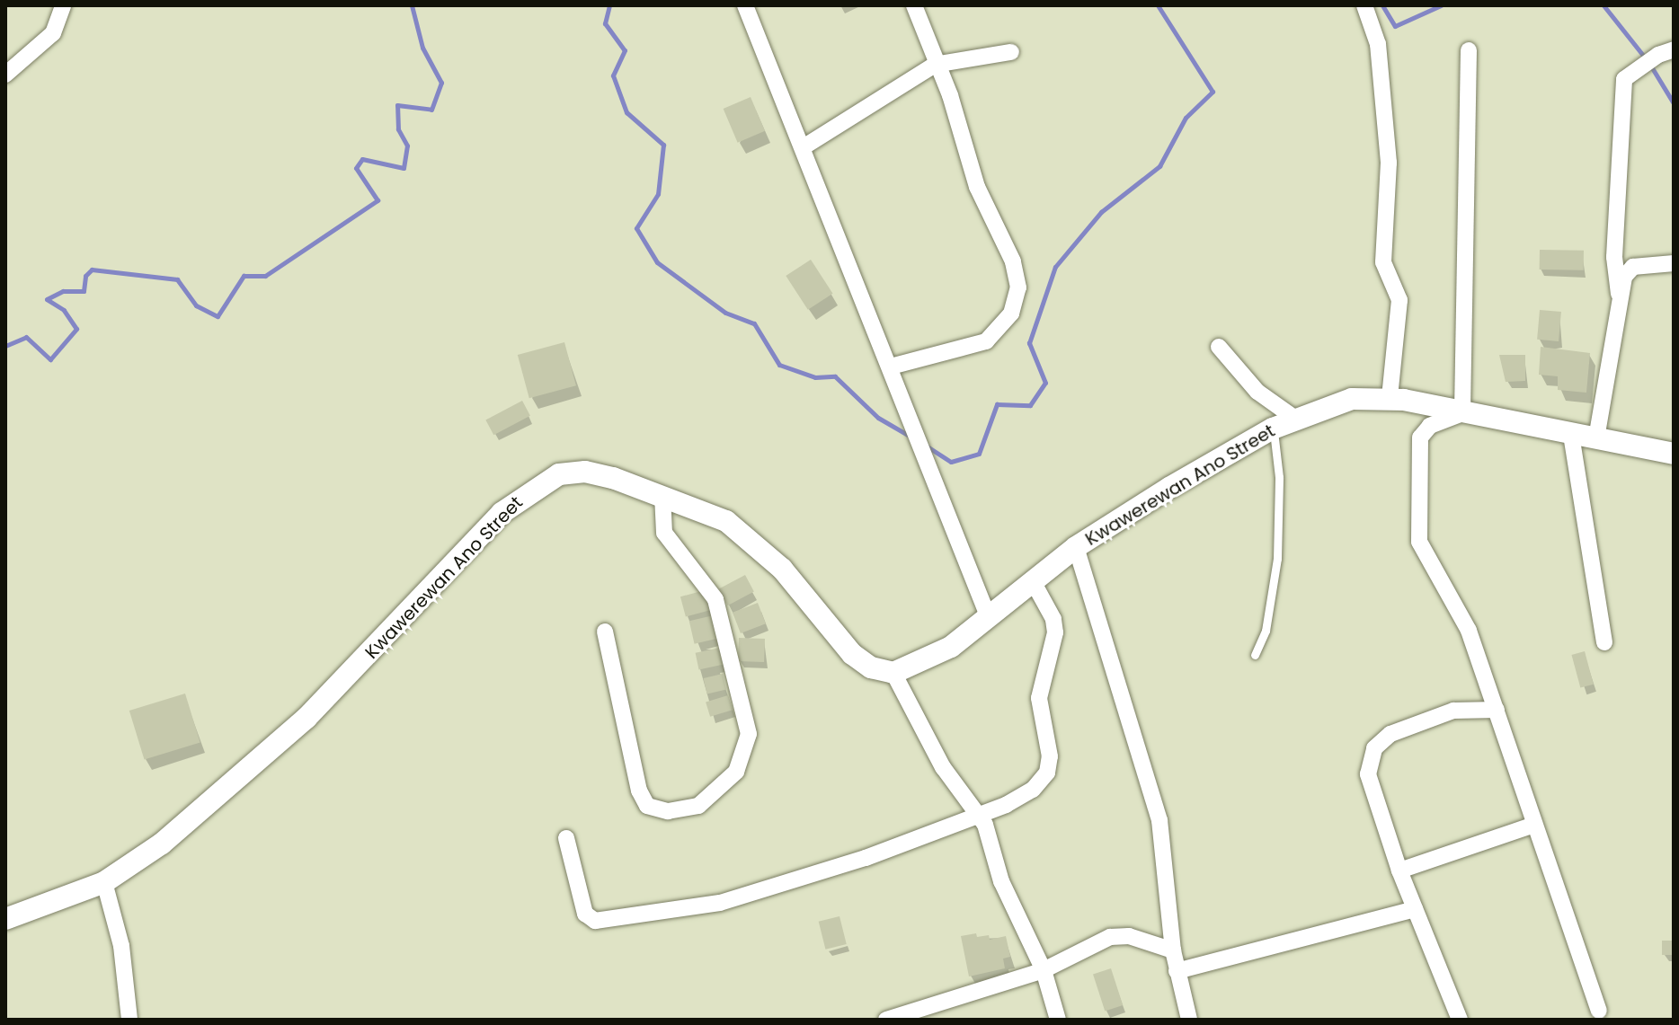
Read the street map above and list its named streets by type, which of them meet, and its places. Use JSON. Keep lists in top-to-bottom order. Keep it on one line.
{"streets":{"street":["Kwawerewan Ano Street"]}}
